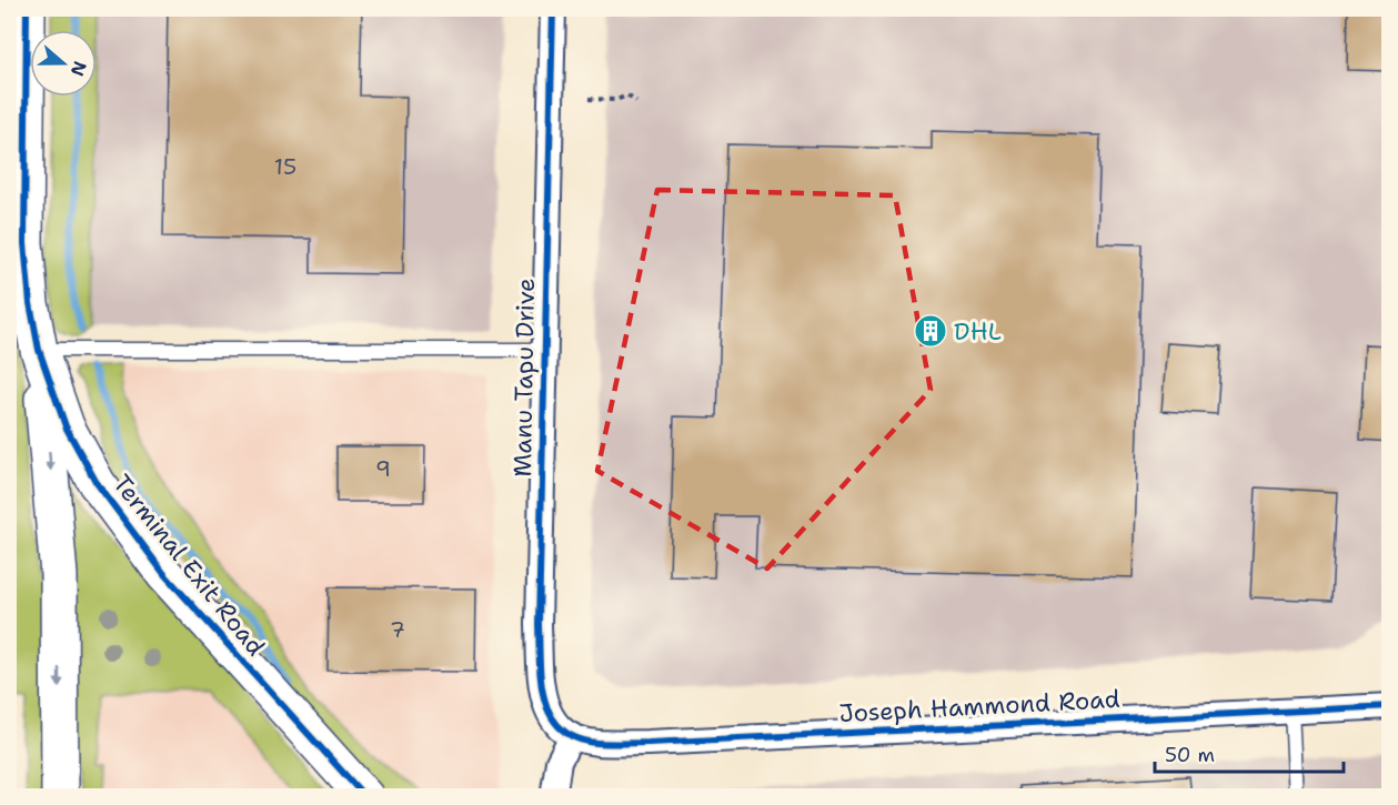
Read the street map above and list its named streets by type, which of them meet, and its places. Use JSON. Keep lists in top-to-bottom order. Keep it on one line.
{"streets":{"street":["Manu Tapu Drive","Terminal Exit Road","Joseph Hammond Road"]},"crossings":[["Manu Tapu Drive","Joseph Hammond Road"]],"places":{"building":["DHL"]},"house_numbers":["15","9","7"],"scale_bar":"50 m","north":"right"}
